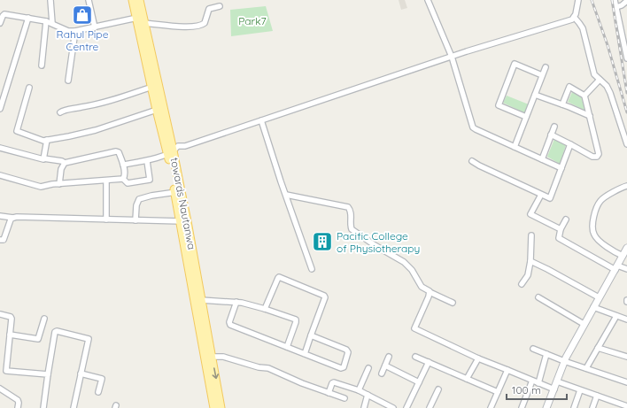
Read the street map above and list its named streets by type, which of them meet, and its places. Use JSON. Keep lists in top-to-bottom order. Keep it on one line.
{"streets":{"main road":["towards Nautanwa"]},"parks":["Park7"],"places":{"shop":["Rahul Pipe Centre"],"building":["Pacific College of Physiotherapy"]},"scale_bar":"100 m"}
